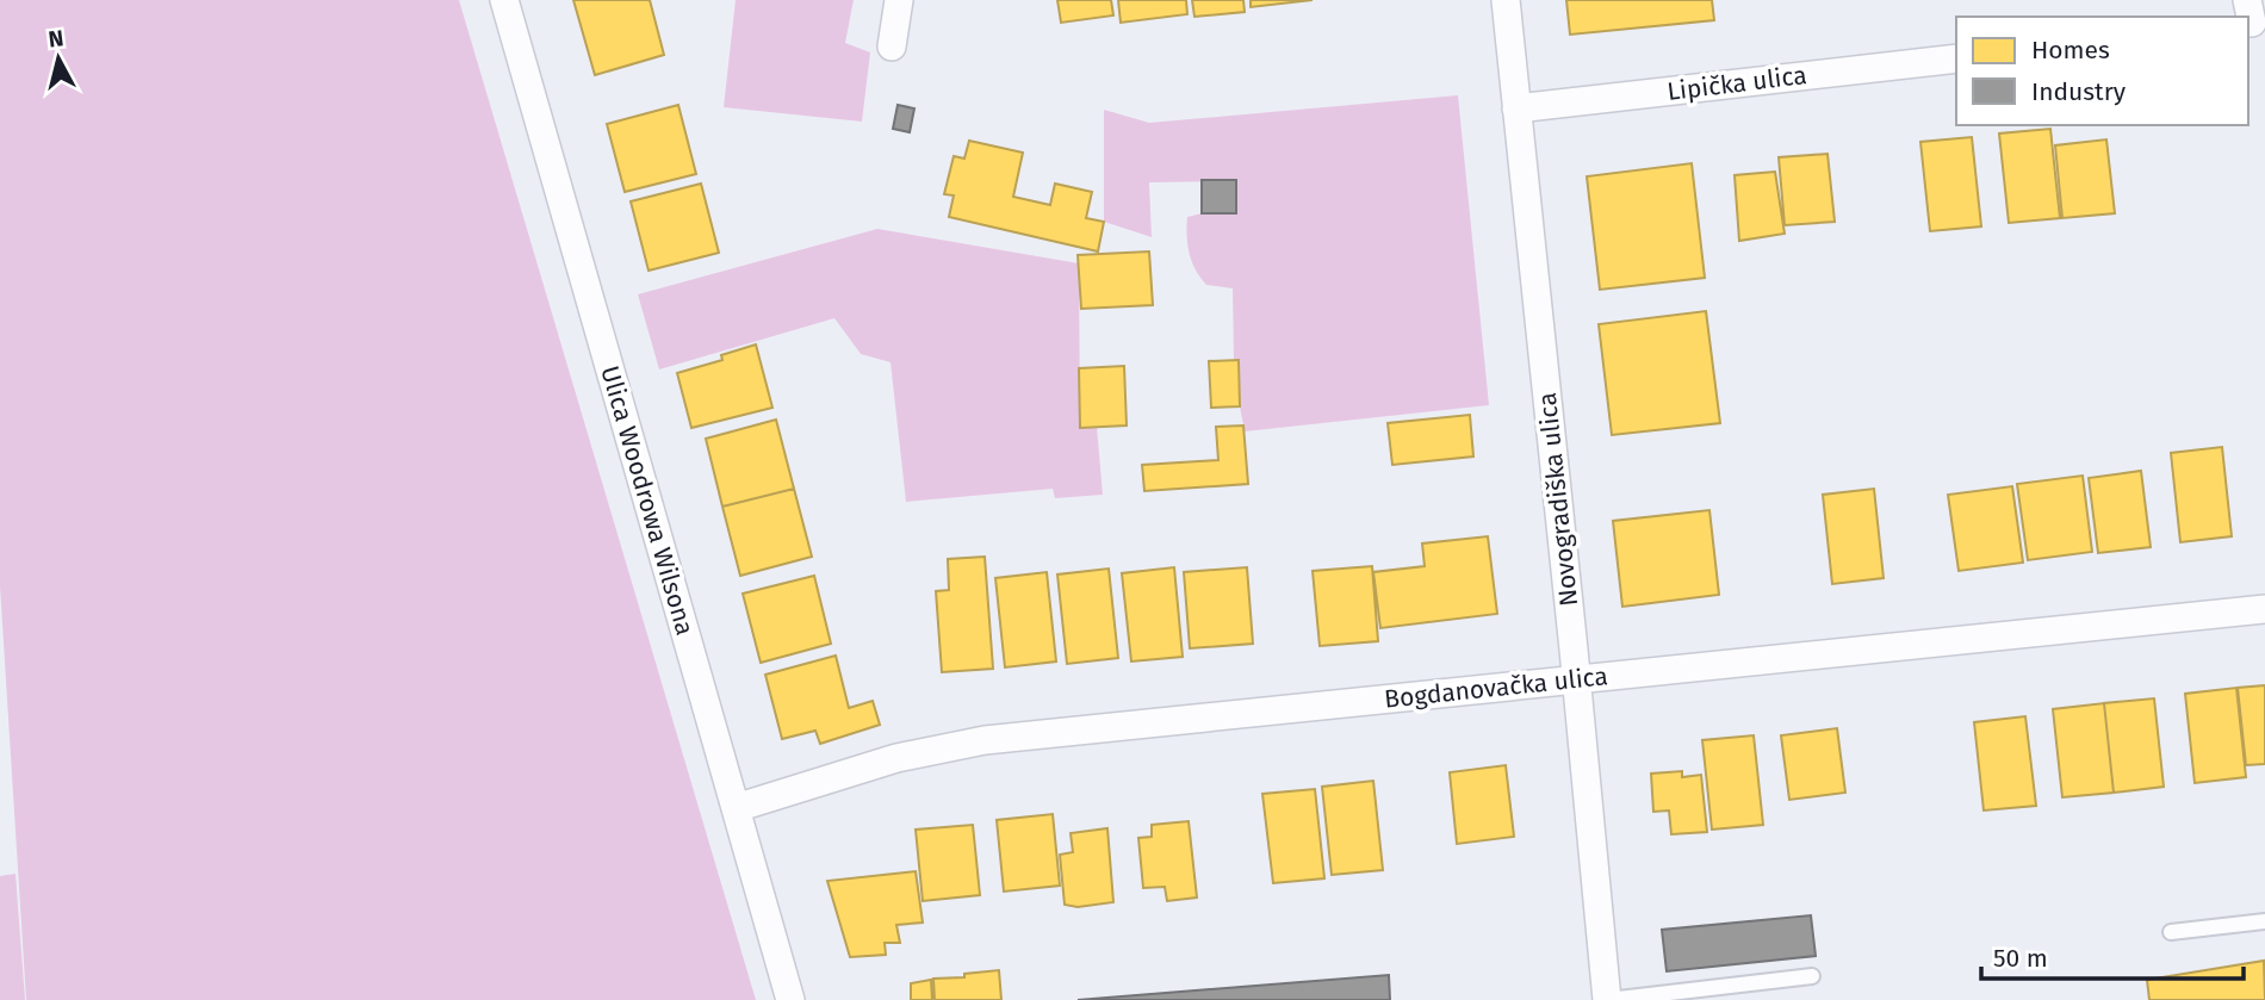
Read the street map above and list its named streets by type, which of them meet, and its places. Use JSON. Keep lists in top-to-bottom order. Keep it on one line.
{"streets":{"street":["Lipička ulica","Novogradiška ulica","Ulica Woodrowa Wilsona","Bogdanovačka ulica"]},"crossings":[["Lipička ulica","Novogradiška ulica"],["Novogradiška ulica","Bogdanovačka ulica"],["Ulica Woodrowa Wilsona","Bogdanovačka ulica"]],"legend":["Homes","Industry"],"scale_bar":"50 m","north":"top"}
